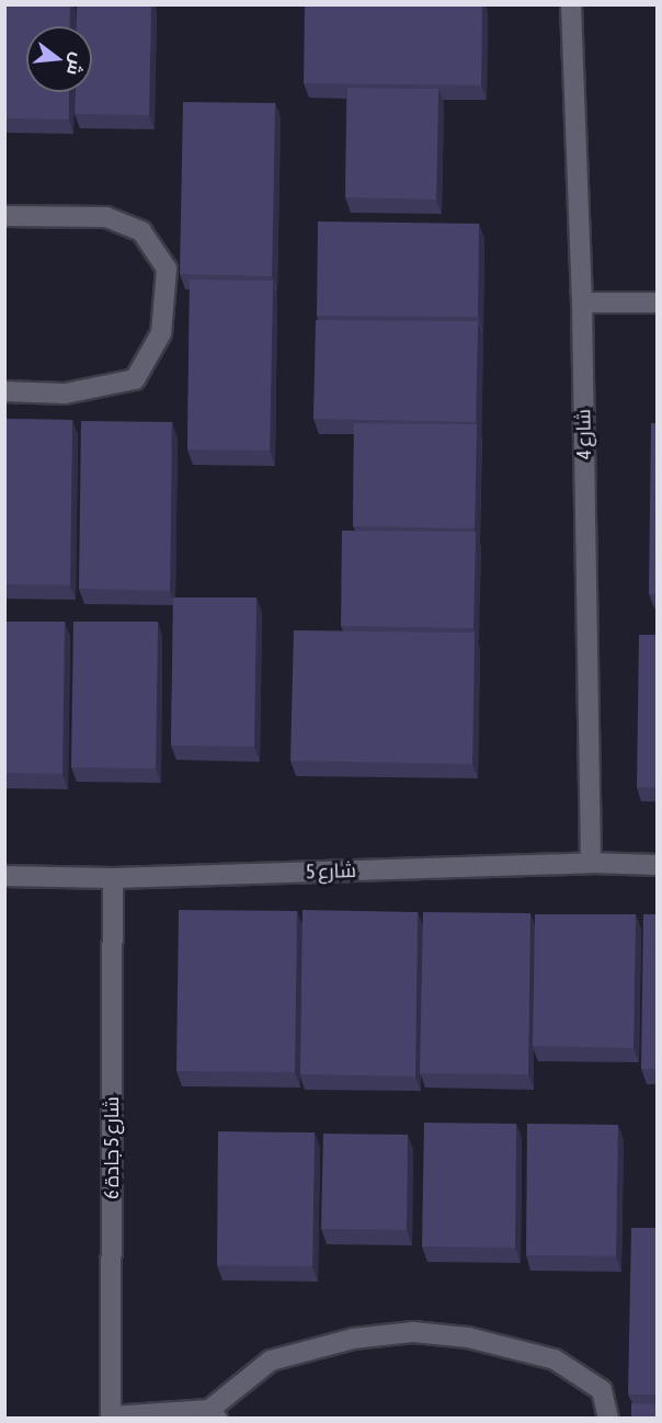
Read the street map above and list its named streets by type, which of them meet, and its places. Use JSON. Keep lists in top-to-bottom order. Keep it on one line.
{"streets":{"street":["شارع 4","شارع 5","شارع 5 جادة 6"]},"crossings":[["شارع 4","شارع 5"],["شارع 5","شارع 5 جادة 6"]],"north":"right"}
